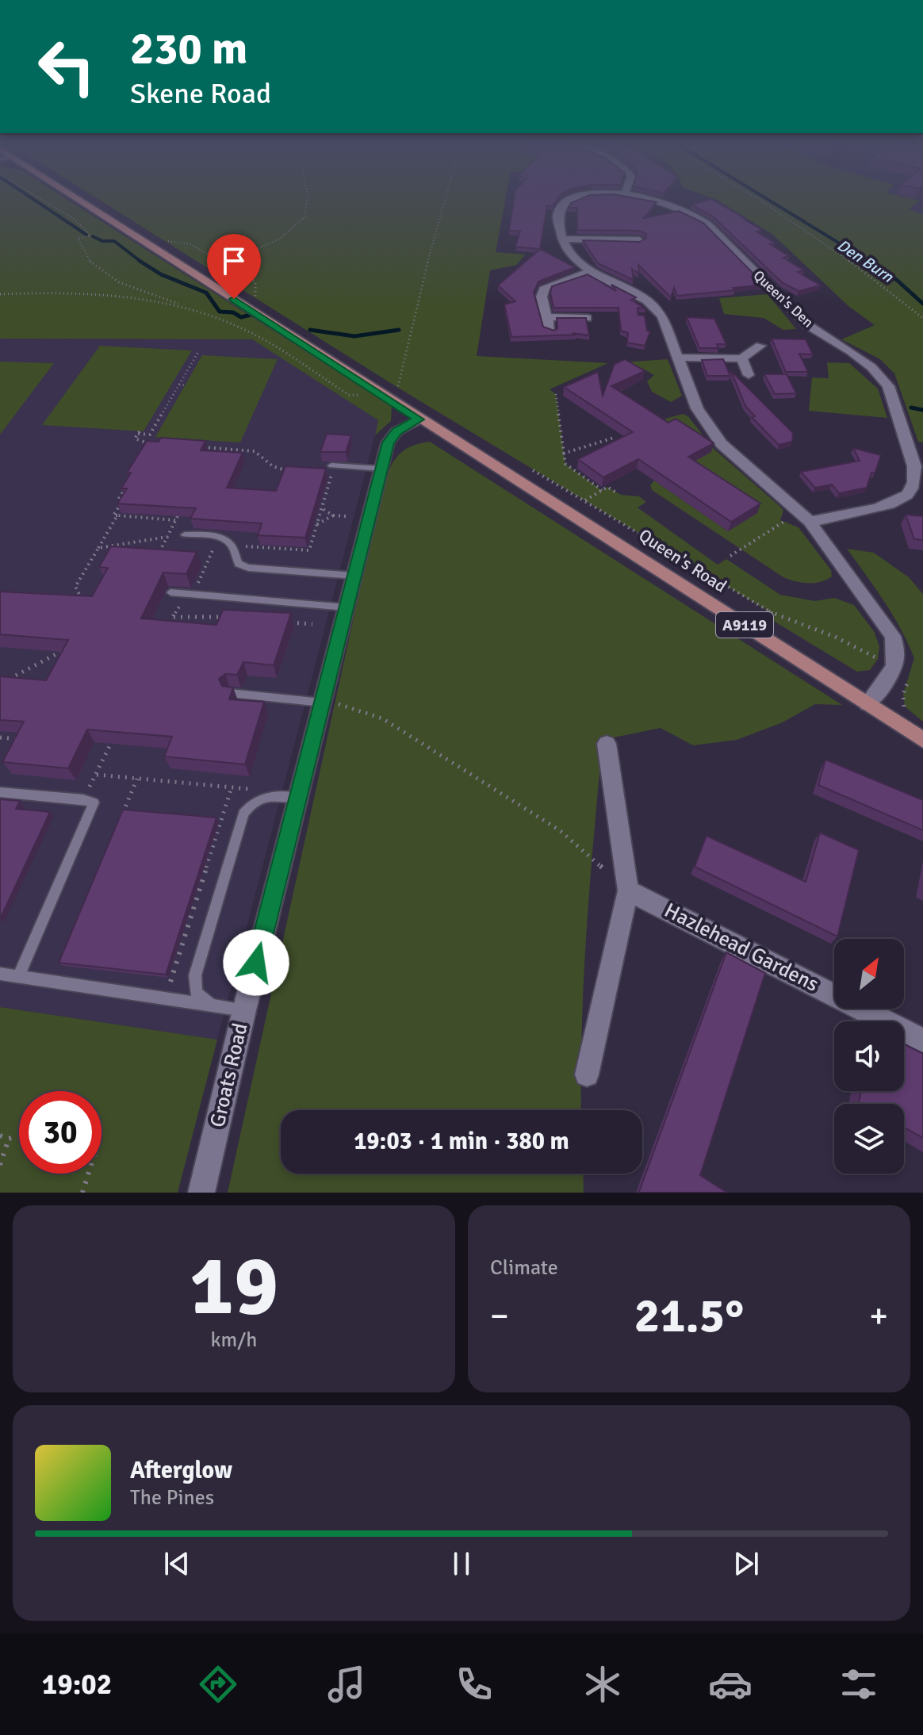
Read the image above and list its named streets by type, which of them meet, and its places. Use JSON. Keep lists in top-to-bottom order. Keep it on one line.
{"streets":{"main road":["Queen's Road","A9119"],"street":["Queen's Den","Hazlehead Gardens","Groats Road"]},"crossings":[["Queen's Road","A9119"],["Queen's Road","Groats Road"],["A9119","Groats Road"]],"water":["Den Burn"],"north":"top right","page":{"turn":["230 m","Skene Road"],"limit":"30","trip":"19:03 · 1 min · 380 m","tile":[["19","km/h"],"Climate"],"heat":["−","21.5°","+"],"song":["Afterglow","The Pines"],"tabs":"19:02"}}
